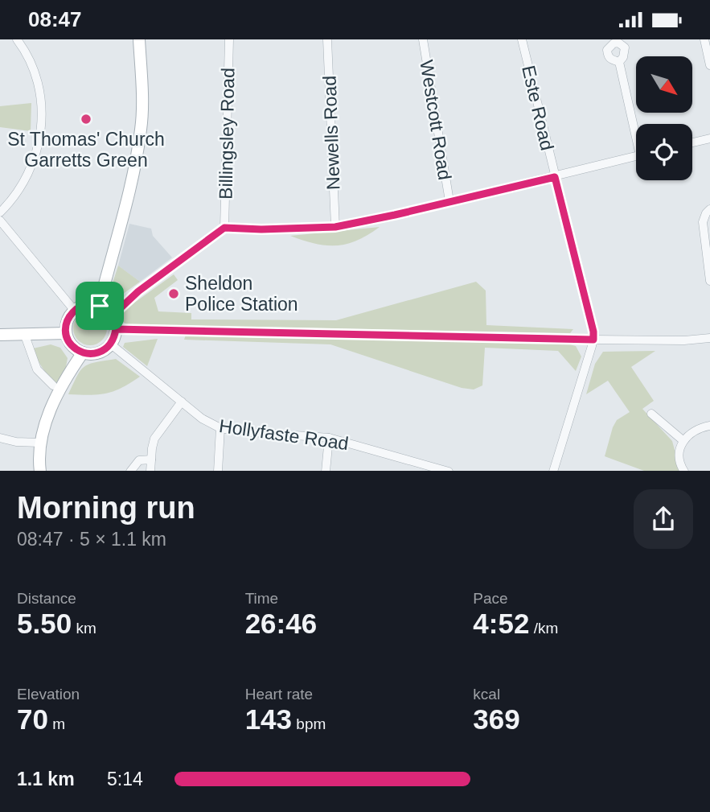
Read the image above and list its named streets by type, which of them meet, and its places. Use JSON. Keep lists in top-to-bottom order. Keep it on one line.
{"streets":{"street":["Este Road","Westcott Road","Newells Road","Billingsley Road","Hollyfaste Road"]},"places":["St Thomas' Church Garretts Green","Sheldon Police Station"],"north":"bottom right","page":{"status":"08:47","heading":["Morning run","08:47 · 5 × 1.1 km"],"stats":[["Distance","5.50 km"],["Time","26:46"],["Pace","4:52 /km"],["Elevation","70 m"],["Heart rate","143 bpm"],["kcal","369"]],"list":[{"name":"1.1 km","note":"5:14"}]}}
